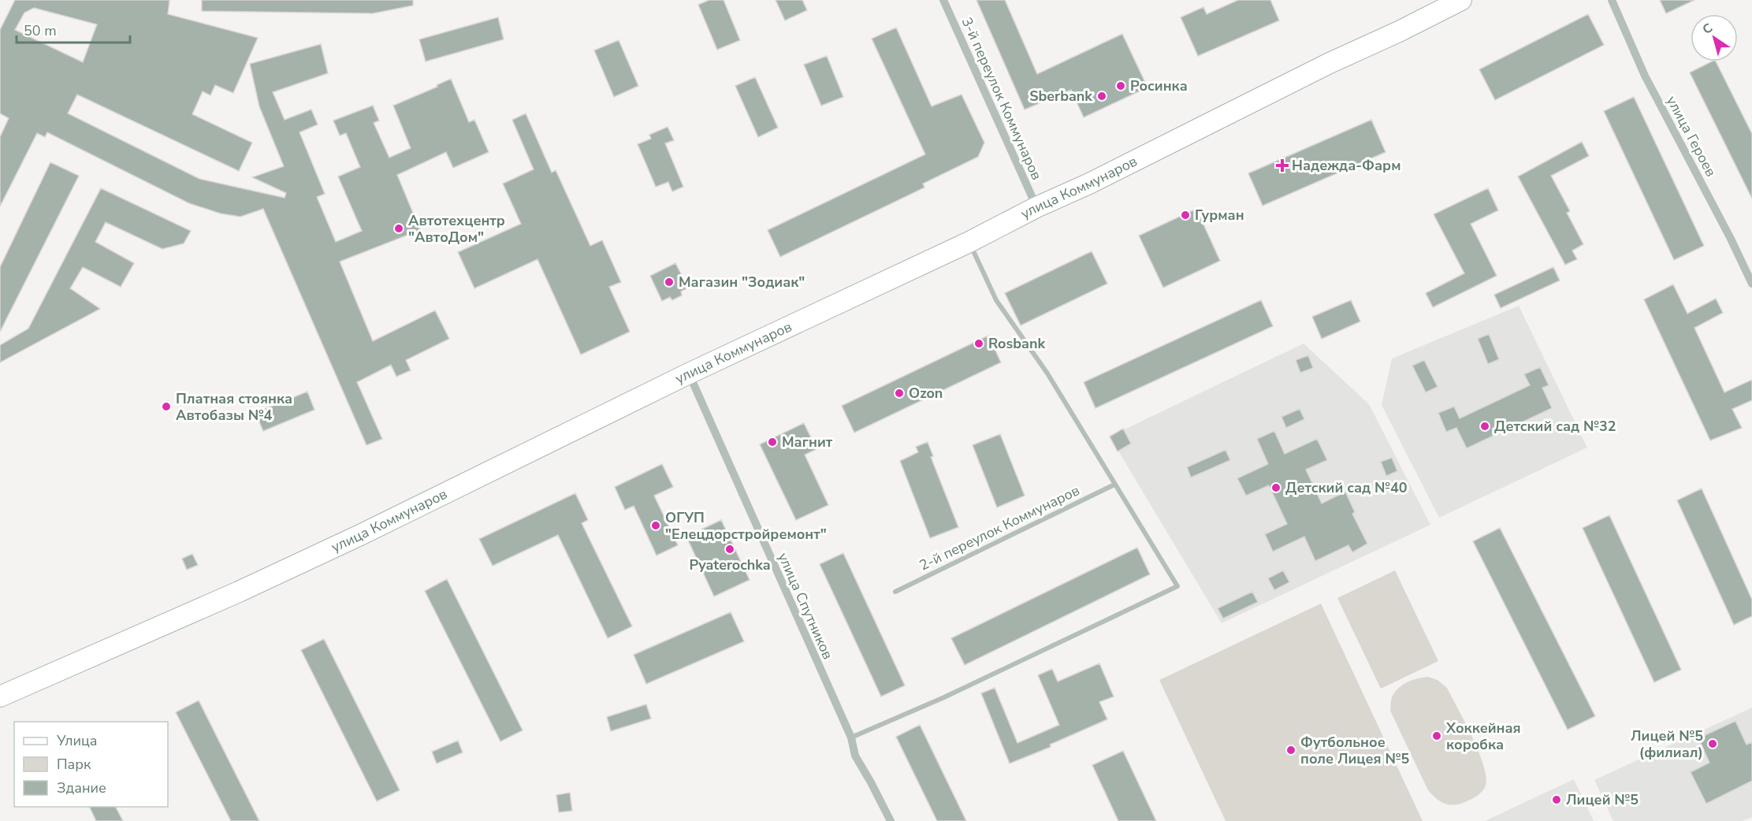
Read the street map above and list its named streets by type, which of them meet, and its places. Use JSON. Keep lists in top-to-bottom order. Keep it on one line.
{"streets":{"main road":["улица Коммунаров"],"street":["3-й переулок Коммунаров","улица Героев","2-й переулок Коммунаров","улица Спутников"]},"crossings":[["3-й переулок Коммунаров","улица Коммунаров"],["улица Коммунаров","улица Спутников"]],"places":{"other":["Росинка","Sberbank","Гурман","Автотехцентр \"АвтоДом\"","Магазин \"Зодиак\"","Rosbank","Ozon","Платная стоянка Автобазы №4","Детский сад №32","Магнит","Детский сад №40","ОГУП \"Елецдорстройремонт\"","Pyaterochka","Хоккейная коробка","Лицей №5 (филиал)","Футбольное поле Лицея №5","Лицей №5"],"health":["Надежда-Фарм"]},"legend":["Улица","Парк","Здание"],"scale_bar":"50 m","north":"top left"}
